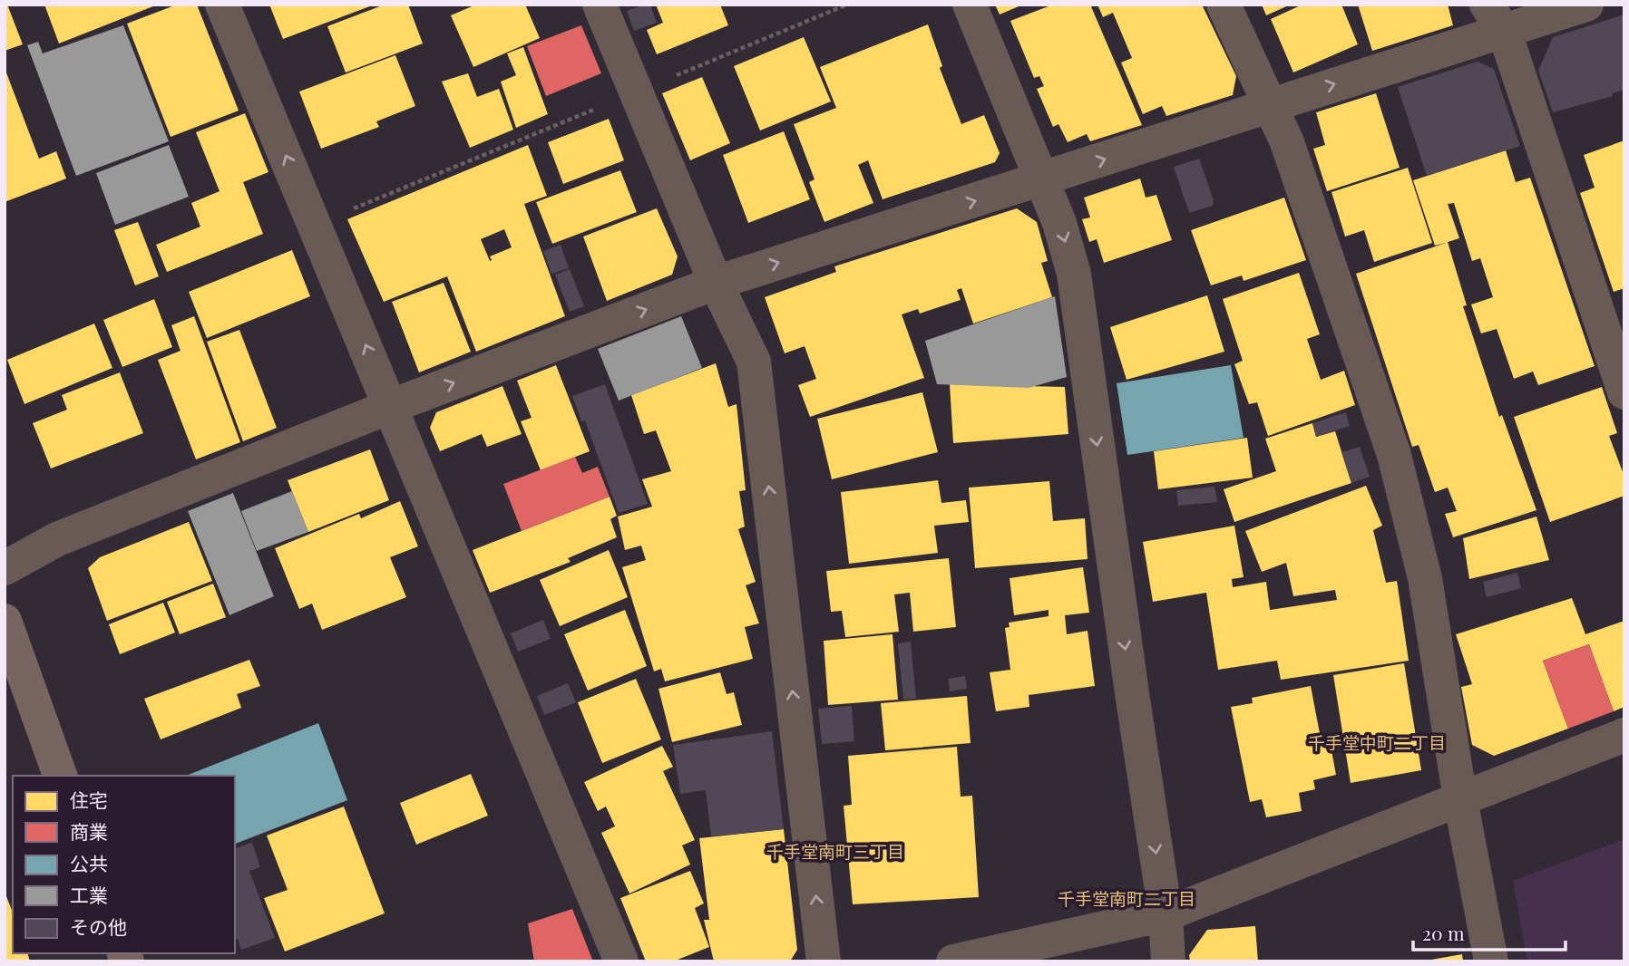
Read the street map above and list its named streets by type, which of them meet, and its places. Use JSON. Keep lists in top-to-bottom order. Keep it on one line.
{"districts":["千手堂中町二丁目","千手堂南町三丁目","千手堂南町二丁目"],"legend":["住宅","商業","公共","工業","その他"],"scale_bar":"20 m"}
